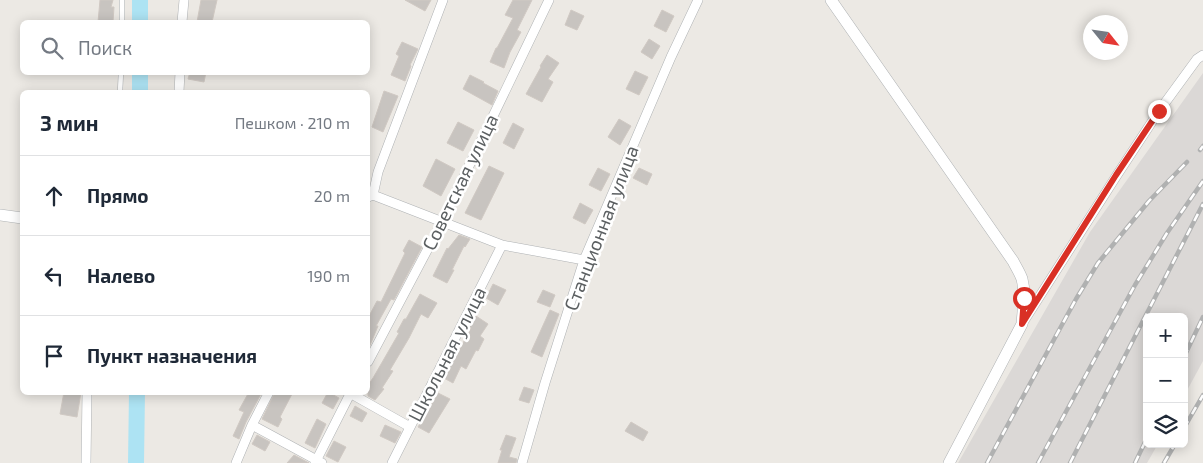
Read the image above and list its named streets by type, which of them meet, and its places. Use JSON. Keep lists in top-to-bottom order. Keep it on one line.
{"streets":{"street":["Советская улица","Станционная улица","Школьная улица"]},"north":"bottom right","page":{"search":"Поиск","heading":["3 мин","Пешком · 210 m"],"list":[["Прямо","20 m"],["Налево","190 m"],"Пункт назначения"],"map_buttons":["+","−"]}}
